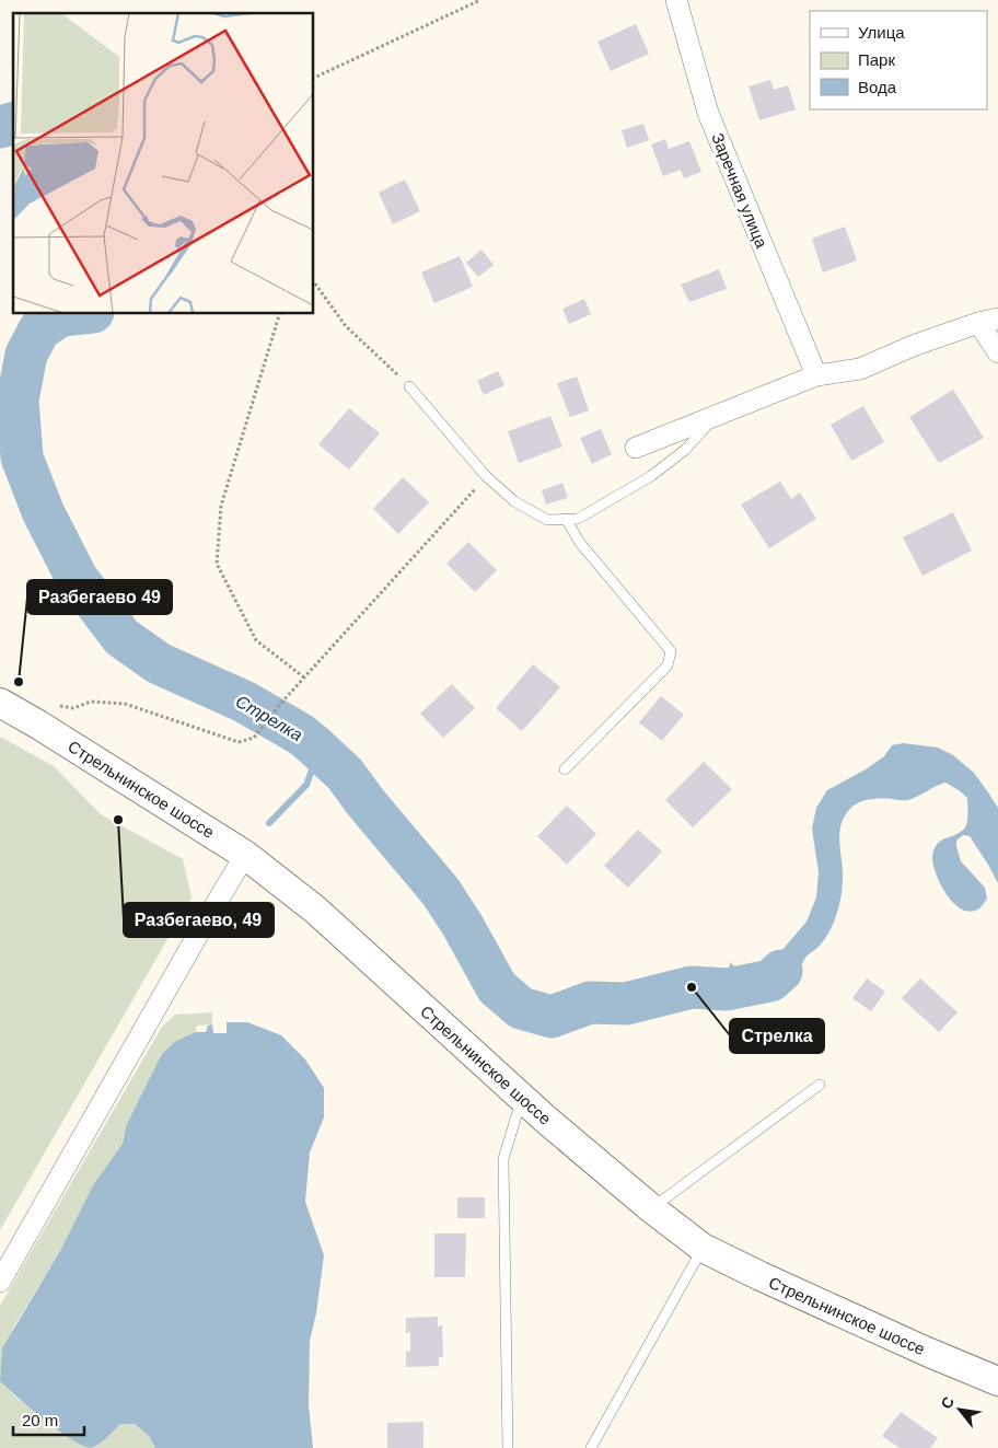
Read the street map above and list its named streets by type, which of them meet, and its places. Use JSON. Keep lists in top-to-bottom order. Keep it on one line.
{"streets":{"main road":["Стрельнинское шоссе"],"street":["Заречная улица"]},"water":["Стрелка"],"places":["Разбегаево 49","Разбегаево, 49","Стрелка"],"legend":["Улица","Парк","Вода"],"scale_bar":"20 m","north":"top left"}
